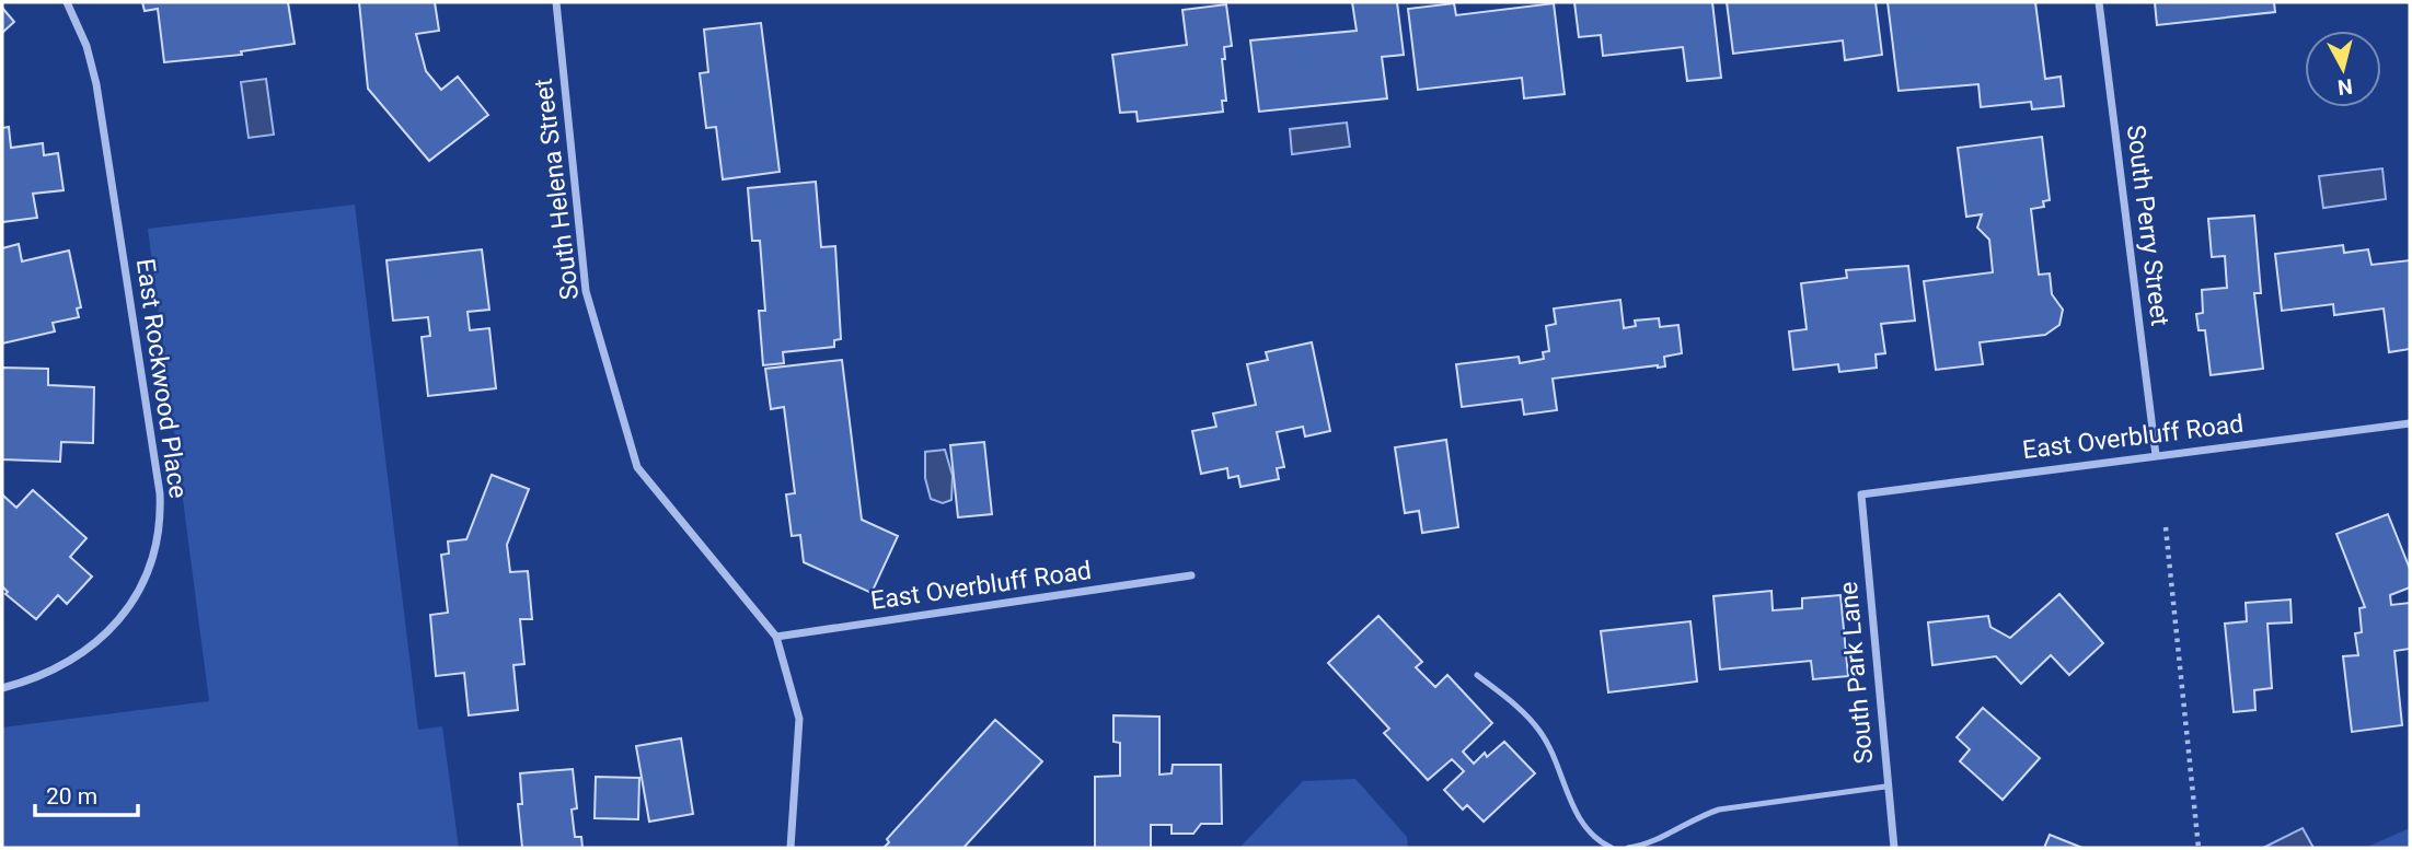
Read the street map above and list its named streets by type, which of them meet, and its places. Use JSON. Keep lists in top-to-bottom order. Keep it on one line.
{"streets":{"street":["South Helena Street","South Perry Street","East Rockwood Place","East Overbluff Road","South Park Lane"]},"crossings":[["South Helena Street","East Overbluff Road"],["South Perry Street","East Overbluff Road"],["East Overbluff Road","South Park Lane"]],"scale_bar":"20 m","north":"bottom"}
